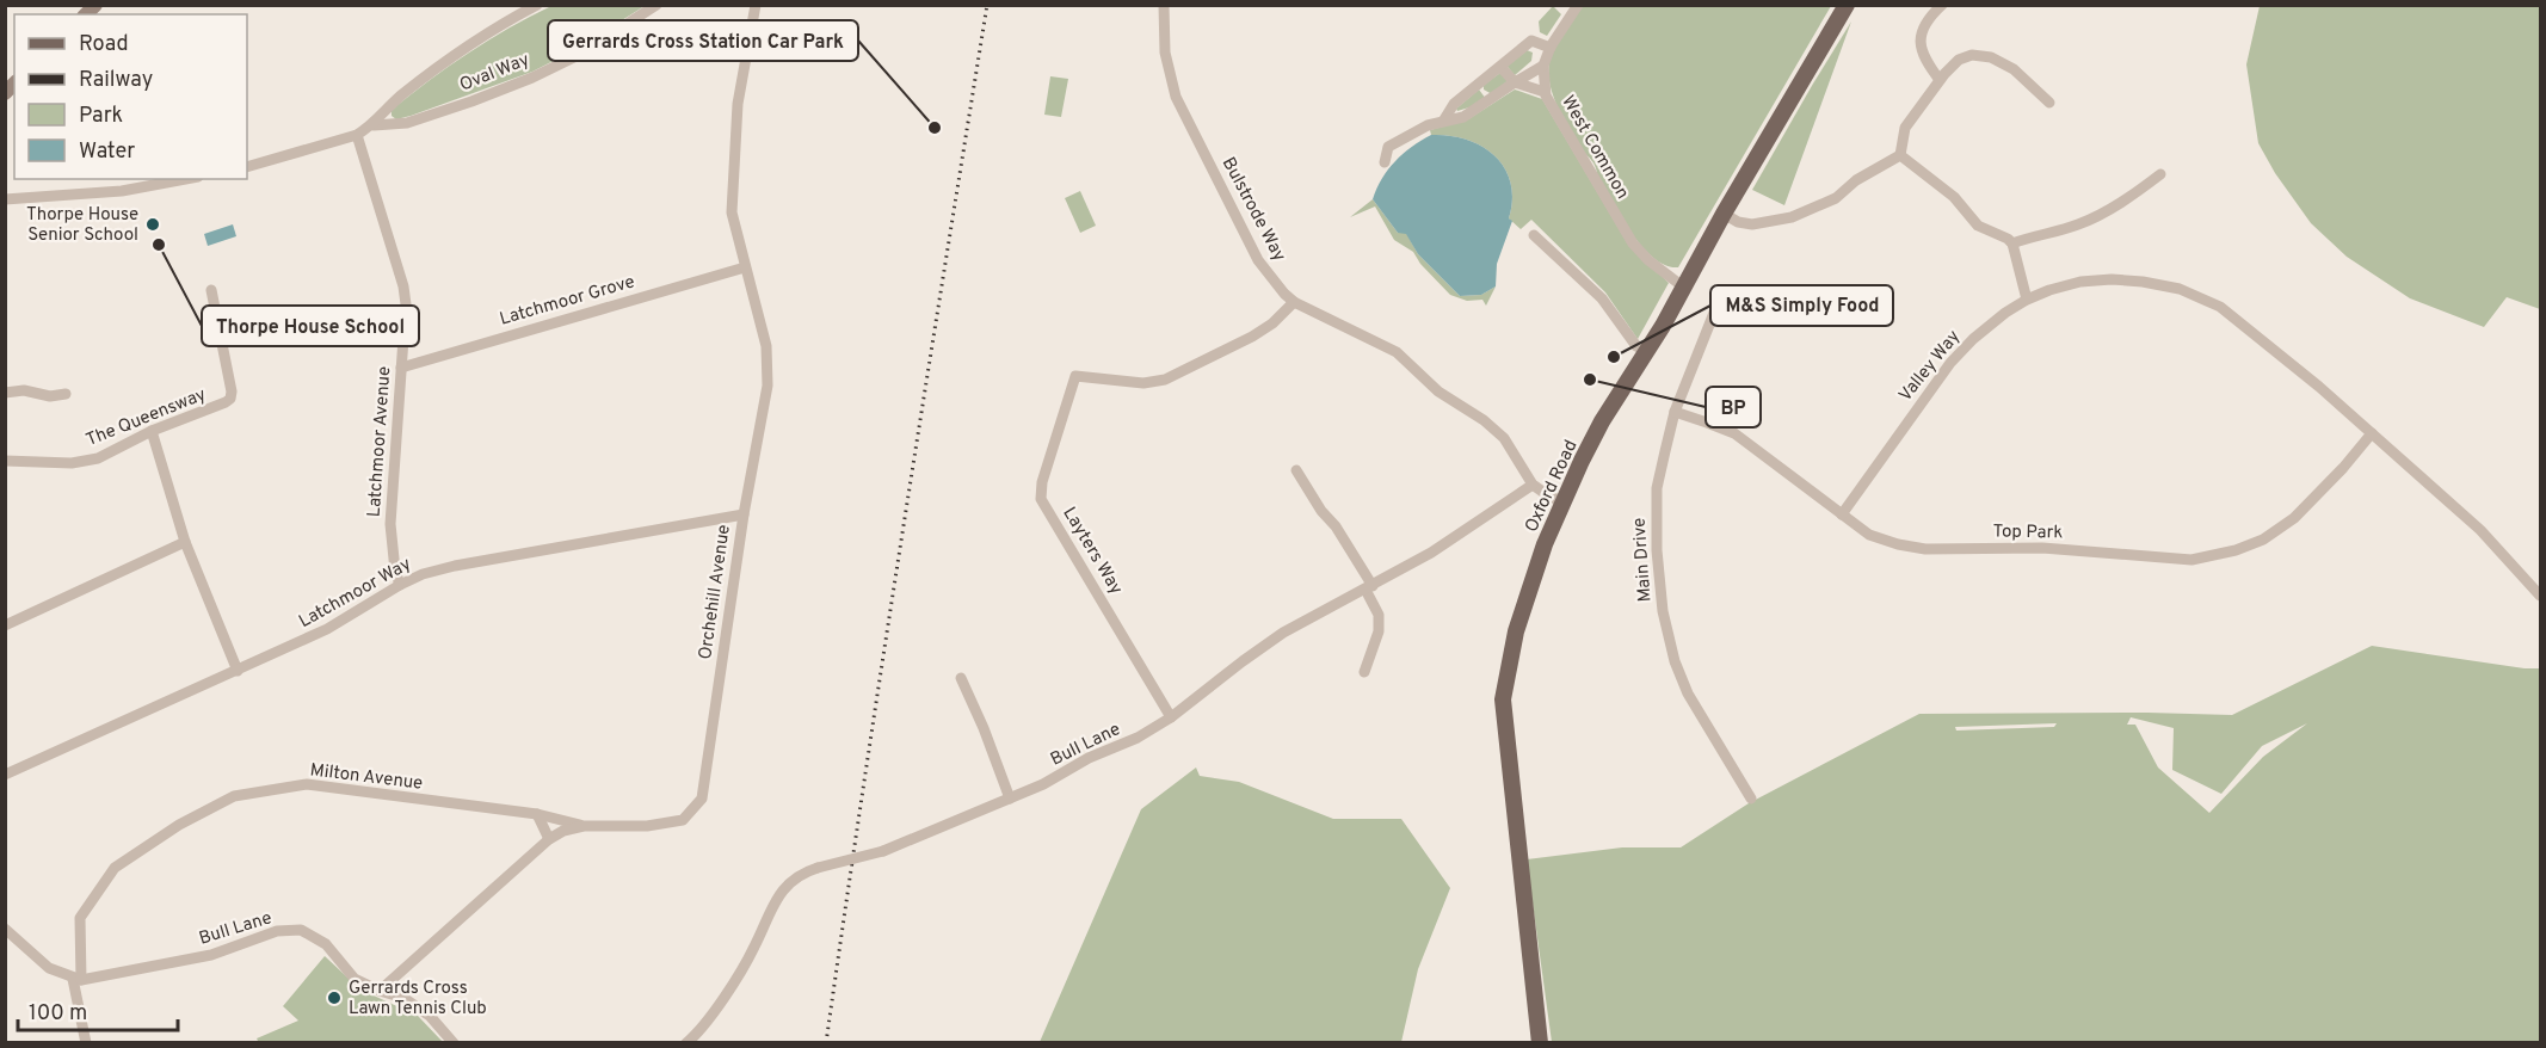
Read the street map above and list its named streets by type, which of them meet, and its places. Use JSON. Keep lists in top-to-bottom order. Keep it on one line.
{"streets":{"main road":["Oxford Road"],"street":["Oval Way","West Common","Bulstrode Way","Latchmoor Grove","Valley Way","The Queensway","Latchmoor Avenue","Top Park","Layters Way","Main Drive","Latchmoor Way","Orchehill Avenue","Bull Lane","Milton Avenue"]},"crossings":[["Oval Way","Latchmoor Avenue"],["West Common","Oxford Road"],["Bulstrode Way","Oxford Road"],["Bulstrode Way","Layters Way"],["Bulstrode Way","Bull Lane"],["Latchmoor Grove","Latchmoor Avenue"],["Latchmoor Grove","Orchehill Avenue"],["Valley Way","Top Park"],["Latchmoor Avenue","Latchmoor Way"],["Top Park","Main Drive"],["Layters Way","Bull Lane"],["Latchmoor Way","Orchehill Avenue"],["Orchehill Avenue","Bull Lane"],["Orchehill Avenue","Milton Avenue"],["Bull Lane","Milton Avenue"]],"places":["Gerrards Cross Station Car Park","Thorpe House Senior School","Thorpe House School","M&S Simply Food","BP","Gerrards Cross Lawn Tennis Club"],"legend":["Road","Railway","Park","Water"],"scale_bar":"100 m"}
